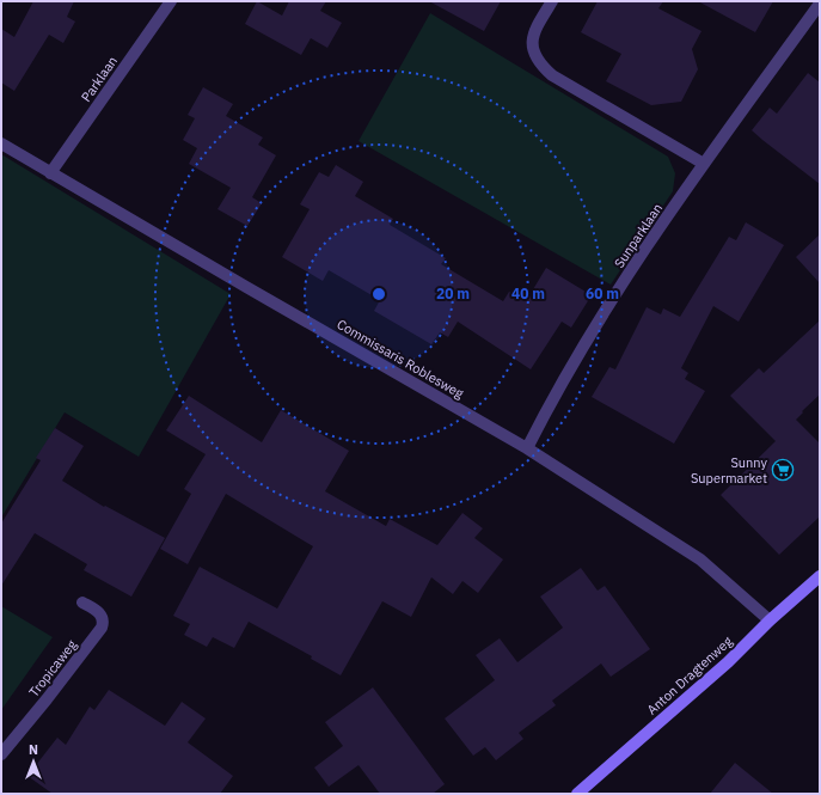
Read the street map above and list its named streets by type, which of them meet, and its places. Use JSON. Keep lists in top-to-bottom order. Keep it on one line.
{"streets":{"main road":["Anton Dragtenweg"],"street":["Parklaan","Sunparklaan","Commissaris Roblesweg","Tropicaweg"]},"crossings":[["Parklaan","Commissaris Roblesweg"],["Sunparklaan","Commissaris Roblesweg"],["Commissaris Roblesweg","Anton Dragtenweg"]],"places":{"supermarket":["Sunny Supermarket"]},"north":"top","rings":["20 m","40 m","60 m"]}
